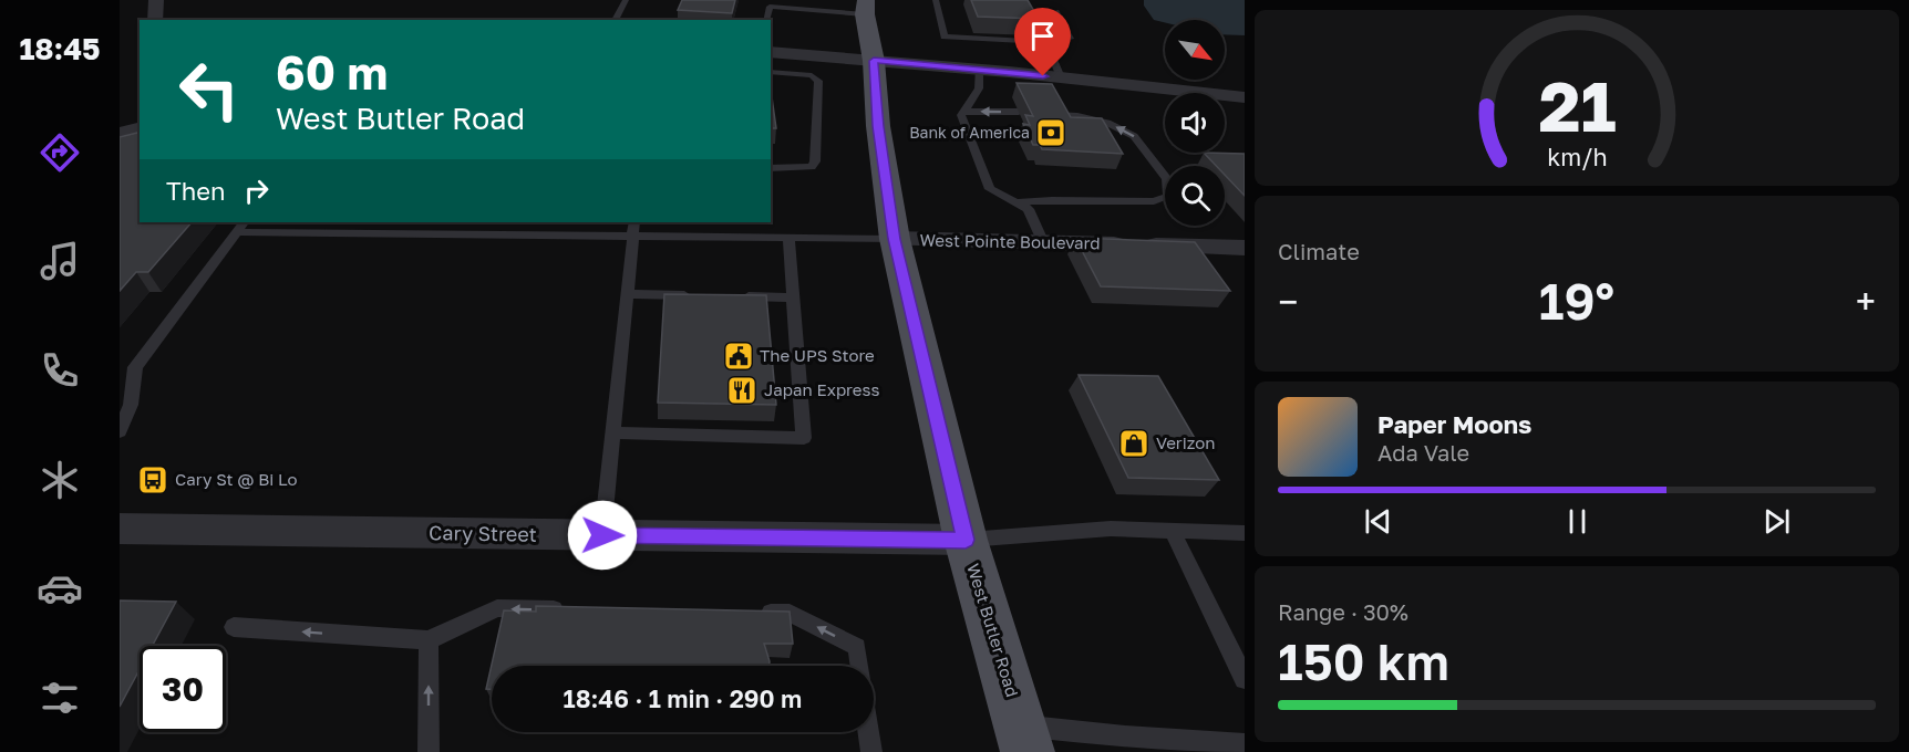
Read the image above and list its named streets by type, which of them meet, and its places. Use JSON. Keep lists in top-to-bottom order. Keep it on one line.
{"streets":{"main road":["West Butler Road"],"street":["West Pointe Boulevard","Cary Street"]},"crossings":[["West Pointe Boulevard","West Butler Road"],["Cary Street","West Butler Road"]],"places":{"bank":["Bank of America"],"public building":["The UPS Store"],"restaurant":["Japan Express"],"shop":["Verizon"],"bus stop":["Cary St @ Bi Lo"]},"north":"bottom right","page":{"tabs":"18:45","turn":["60 m","West Butler Road"],"then":"Then","tile":["Climate",["Range · 30%","150 km"]],"heat":["−","19°","+"],"song":["Paper Moons","Ada Vale"],"limit":"30","trip":"18:46 · 1 min · 290 m","gauge":["21","km/h"]}}
